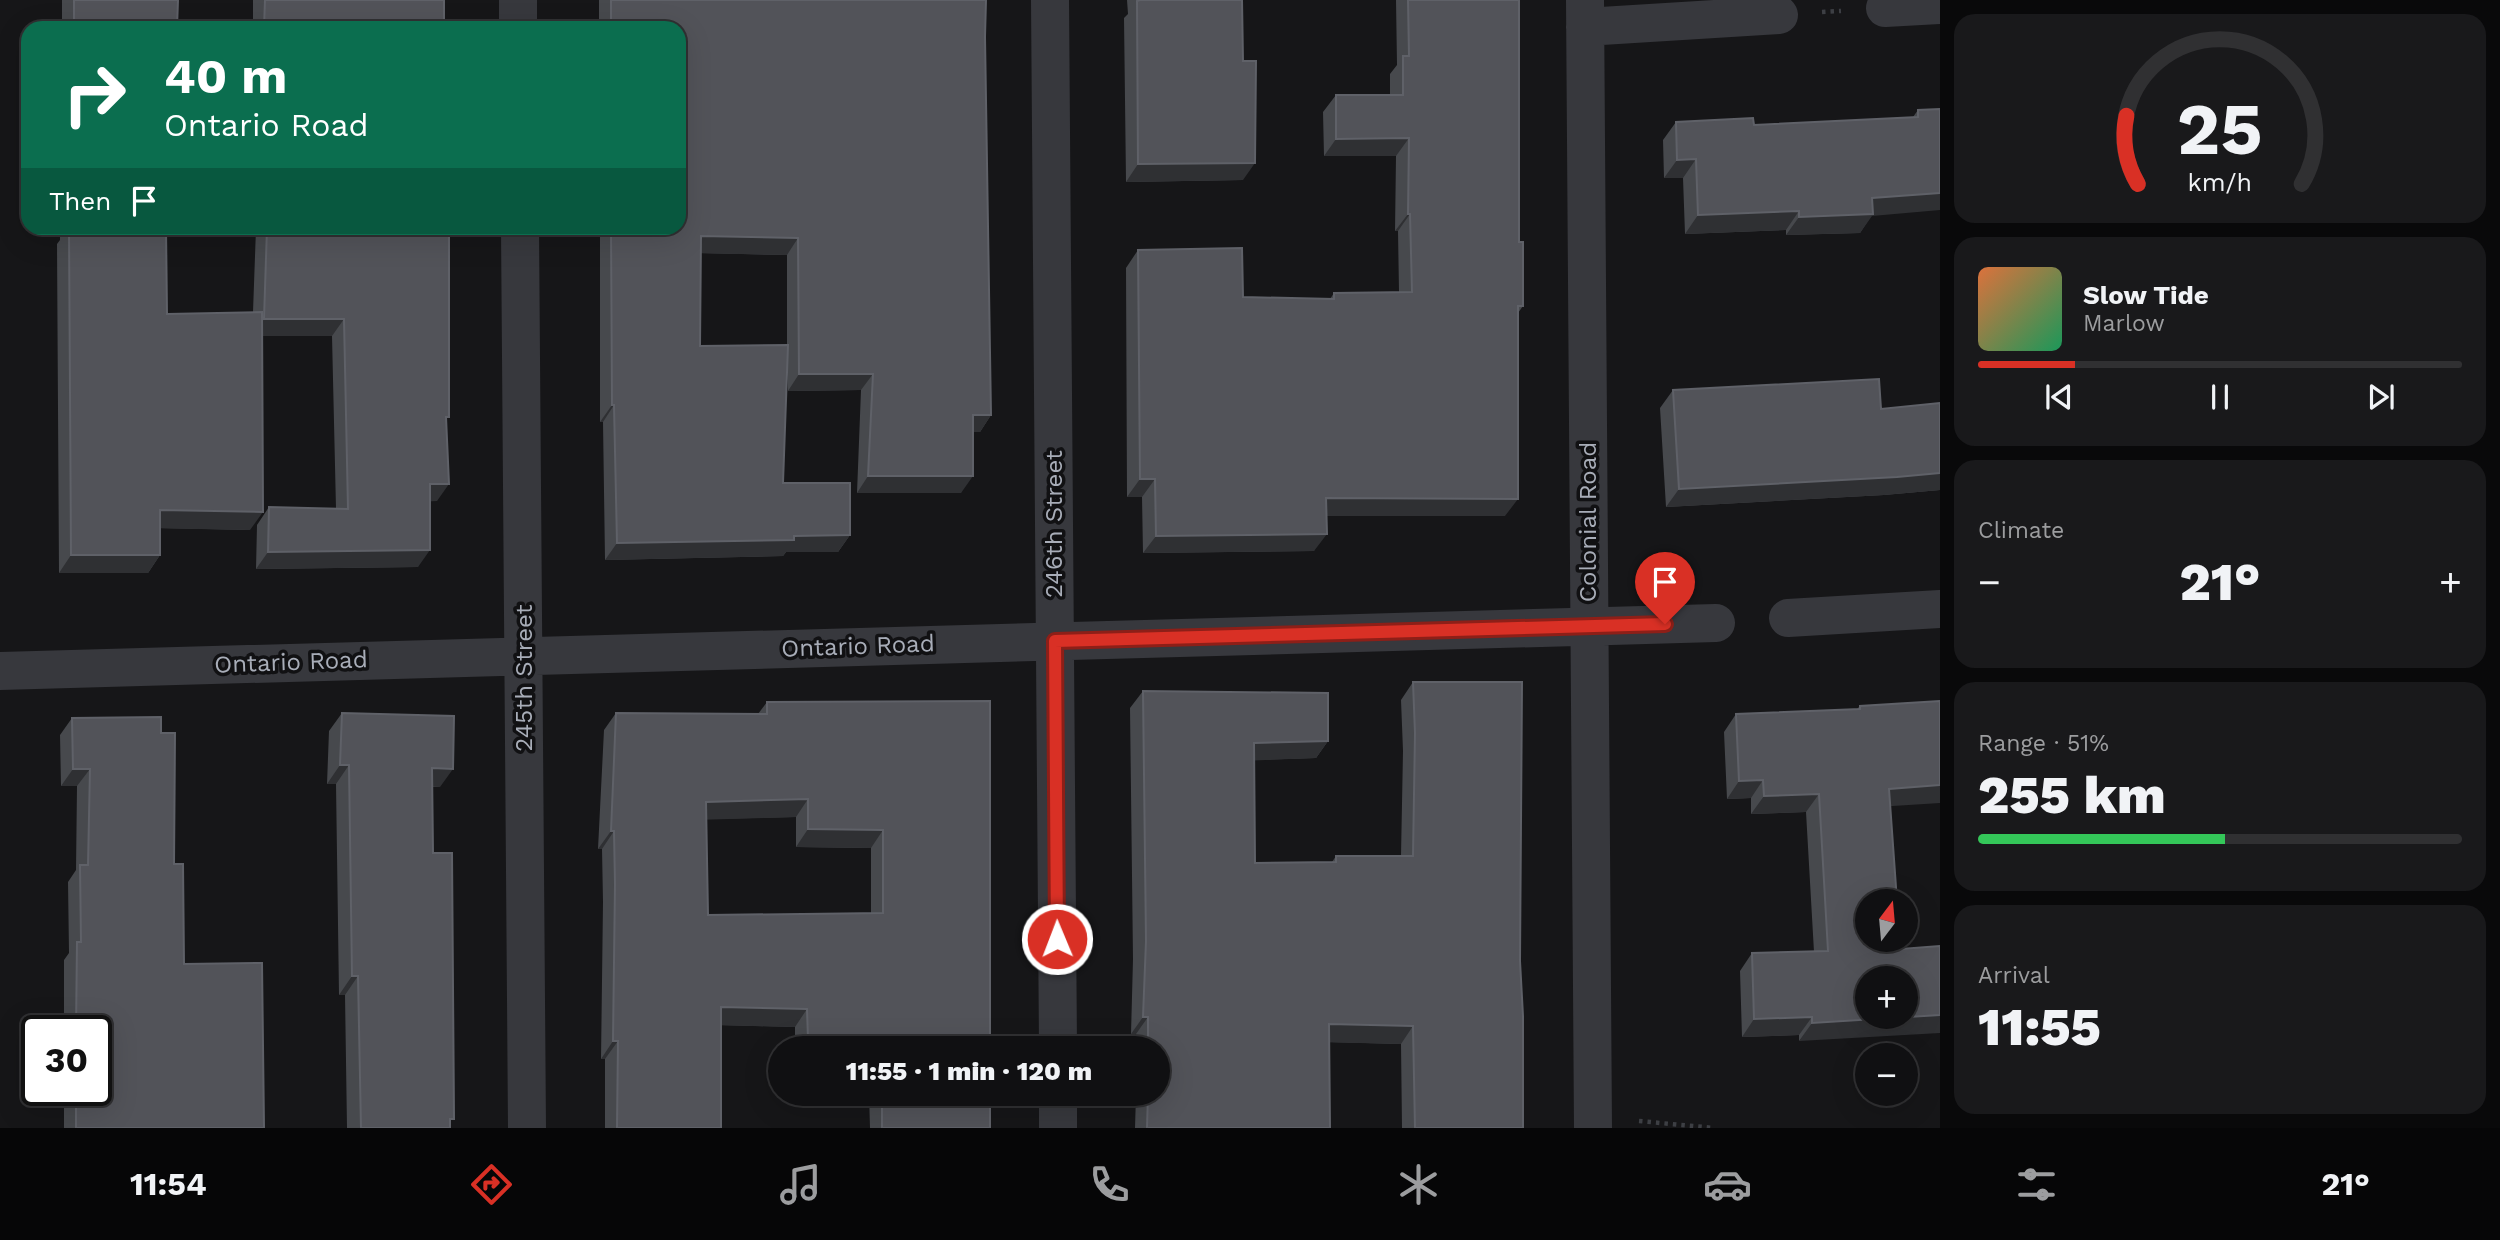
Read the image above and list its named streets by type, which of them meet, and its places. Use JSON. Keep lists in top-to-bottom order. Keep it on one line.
{"streets":{"street":["Colonial Road","246th Street","Ontario Road","245th Street"]},"crossings":[["Colonial Road","Ontario Road"],["246th Street","Ontario Road"],["Ontario Road","245th Street"]],"north":"top","page":{"turn":["40 m","Ontario Road"],"then":"Then","song":["Slow Tide","Marlow"],"tile":["Climate",["Range · 51%","255 km"],["Arrival","11:55"]],"heat":["−","21°","+"],"map_buttons":["+","−"],"limit":"30","trip":"11:55 · 1 min · 120 m","tabs":["11:54","21°"],"gauge":["25","km/h"]}}
